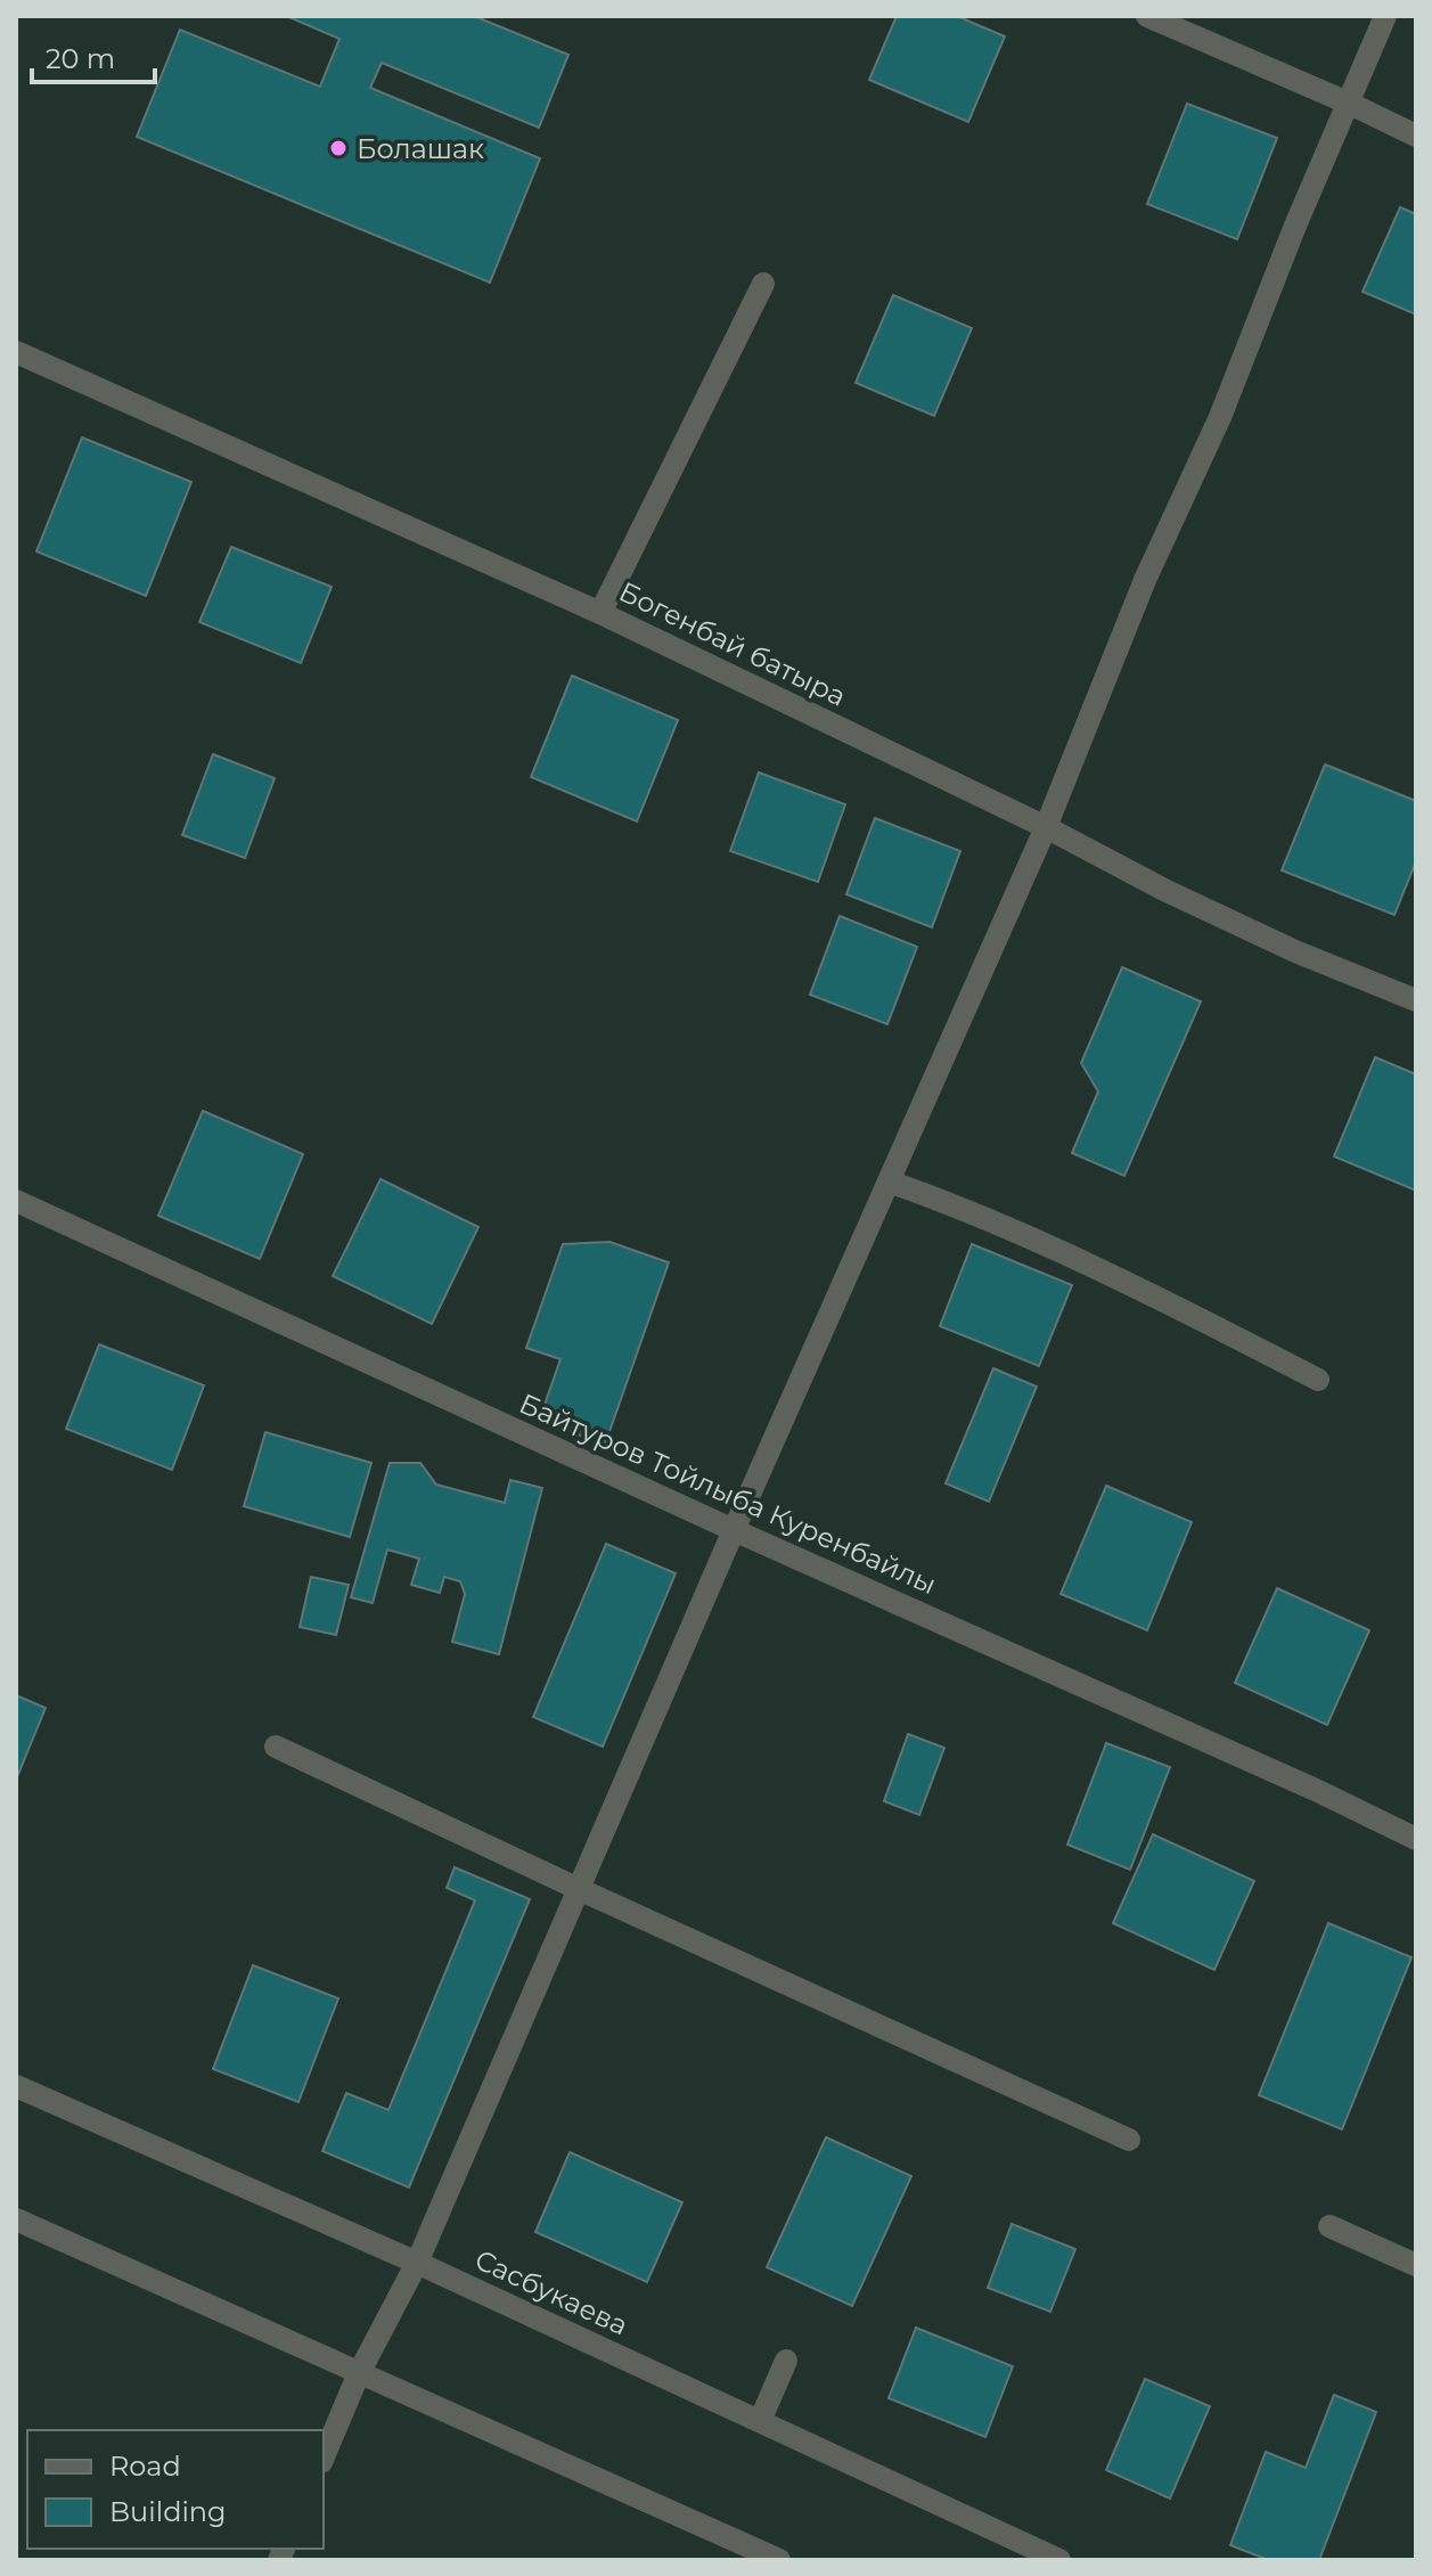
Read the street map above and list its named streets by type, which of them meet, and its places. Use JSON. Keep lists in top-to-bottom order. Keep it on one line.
{"streets":{"street":["Богенбай батыра","Байтуров Тойлыба Куренбайлы","Сасбукаева"]},"places":["Болашак"],"legend":["Road","Building"],"scale_bar":"20 m"}
